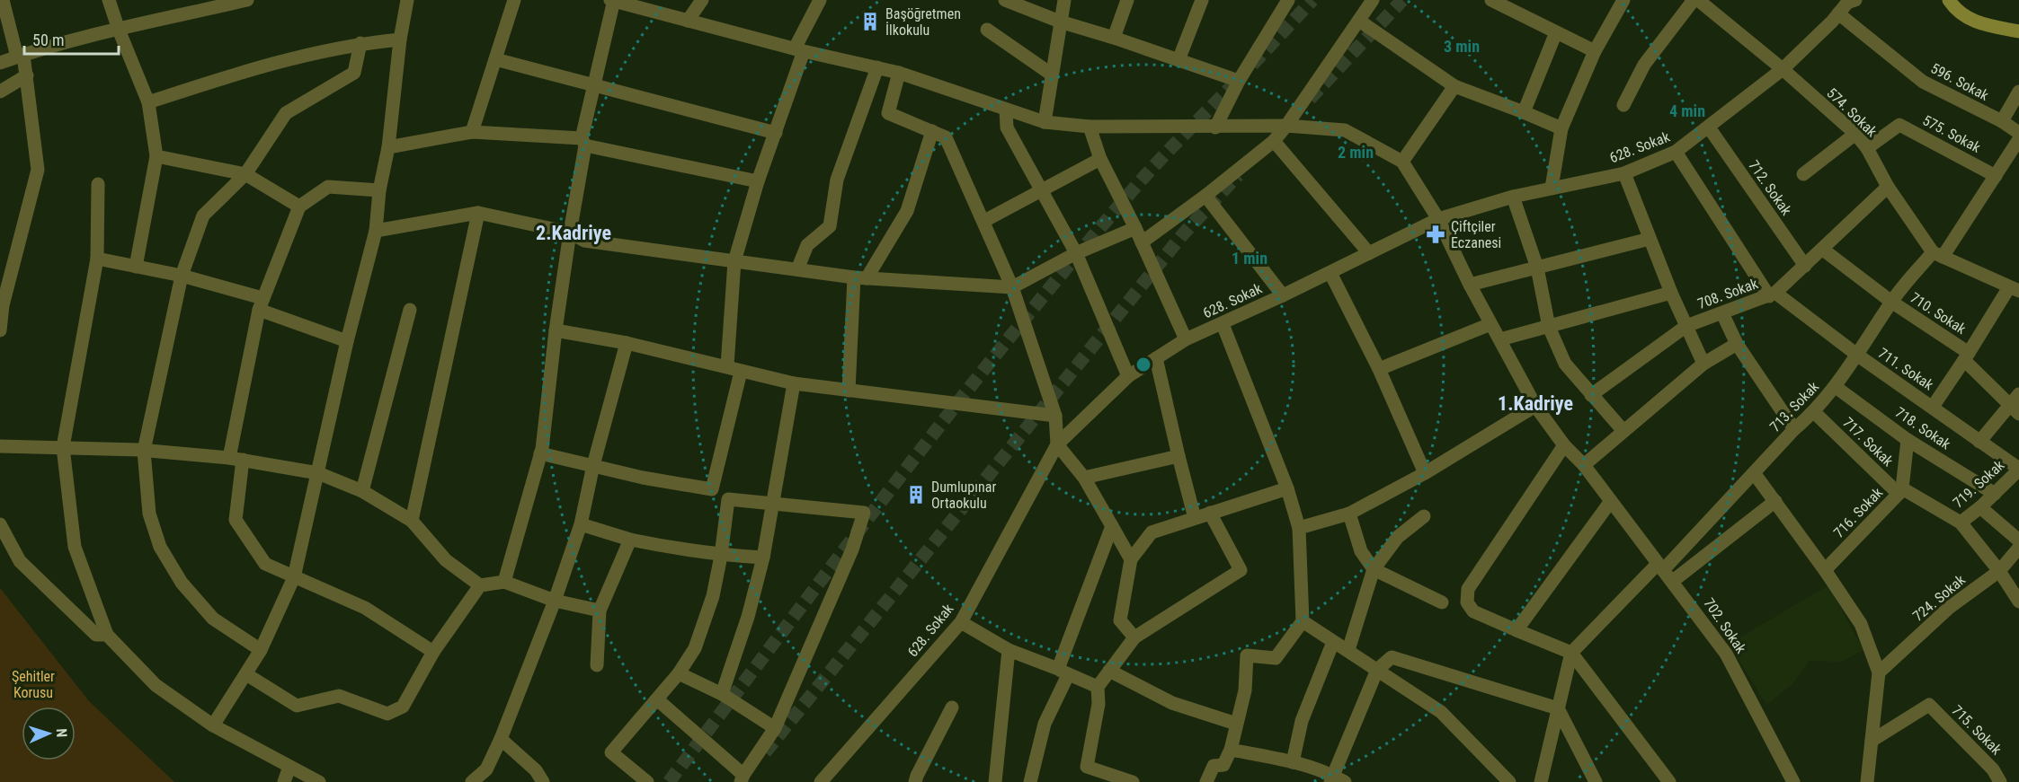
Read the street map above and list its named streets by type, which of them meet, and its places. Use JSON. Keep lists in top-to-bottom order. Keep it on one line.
{"streets":{"street":["596. Sokak","574. Sokak","575. Sokak","628. Sokak","712. Sokak","708. Sokak","710. Sokak","711. Sokak","713. Sokak","718. Sokak","717. Sokak","719. Sokak","716. Sokak","724. Sokak","702. Sokak","715. Sokak"]},"crossings":[["596. Sokak","628. Sokak"],["574. Sokak","575. Sokak"],["574. Sokak","628. Sokak"],["574. Sokak","708. Sokak"],["574. Sokak","713. Sokak"],["628. Sokak","712. Sokak"],["628. Sokak","711. Sokak"],["628. Sokak","702. Sokak"],["712. Sokak","708. Sokak"],["708. Sokak","710. Sokak"],["708. Sokak","711. Sokak"],["710. Sokak","713. Sokak"],["711. Sokak","713. Sokak"],["711. Sokak","719. Sokak"],["713. Sokak","718. Sokak"],["713. Sokak","717. Sokak"],["713. Sokak","702. Sokak"],["718. Sokak","719. Sokak"],["718. Sokak","716. Sokak"],["717. Sokak","719. Sokak"],["717. Sokak","716. Sokak"],["717. Sokak","724. Sokak"]],"districts":["2.Kadriye","1.Kadriye"],"parks":["Şehitler Korusu"],"places":{"building":["Başöğretmen İlkokulu","Dumlupınar Ortaokulu"],"pharmacy":["Çiftçiler Eczanesi"]},"scale_bar":"50 m","north":"right","rings":["3 min","4 min","2 min","1 min"]}
